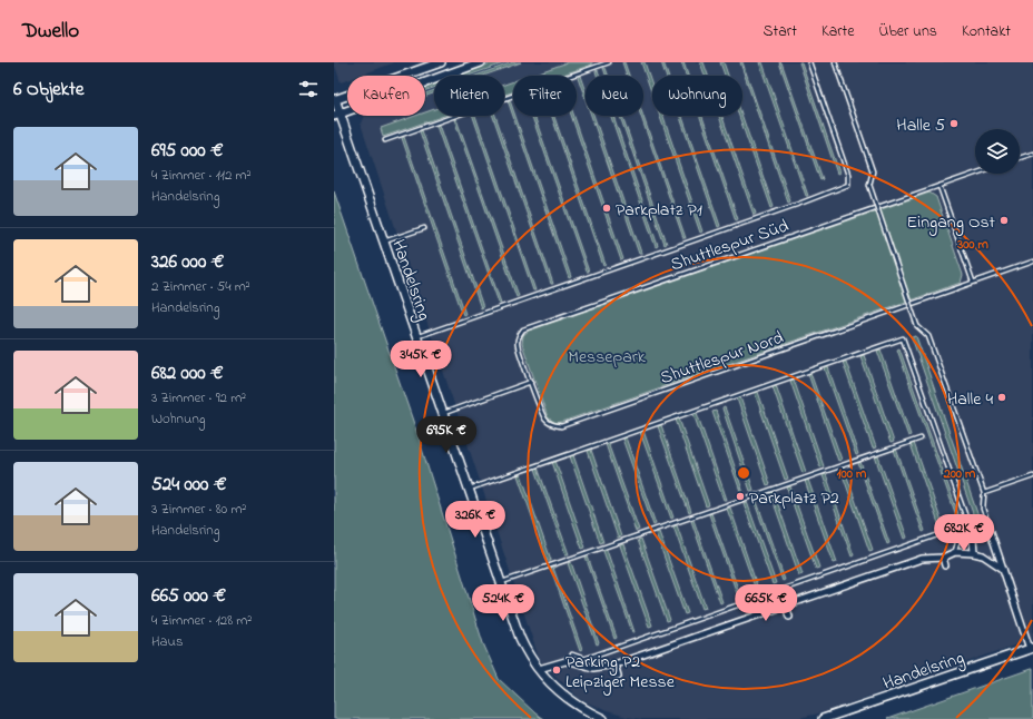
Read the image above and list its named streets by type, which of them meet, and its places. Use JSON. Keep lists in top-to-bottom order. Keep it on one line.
{"streets":{"main road":["Handelsring"],"lane":["Shuttlespur Süd","Shuttlespur Nord"]},"crossings":[["Shuttlespur Süd","Shuttlespur Nord"]],"parks":["Messepark"],"places":["Halle 5","Parkplatz P1","Eingang Ost","Halle 4","Parkplatz P2","Parking P2 Leipziger Messe"],"page":{"header":"Dwello","nav":["Start","Karte","Über uns","Kontakt"],"heading":"6 Objekte","chip":["Kaufen","Mieten","Filter","Neu","Wohnung"],"list":[{"name":"695 000 €","note":"4 Zimmer · 112 m² · Handelsring"},{"name":"326 000 €","note":"2 Zimmer · 54 m² · Handelsring"},{"name":"682 000 €","note":"3 Zimmer · 92 m² · Wohnung"},{"name":"524 000 €","note":"3 Zimmer · 80 m² · Handelsring"},{"name":"665 000 €","note":"4 Zimmer · 128 m² · Haus"}],"price":["345K €","695K €","326K €","682K €","524K €","665K €"]},"rings":["300 m","100 m","200 m"]}
